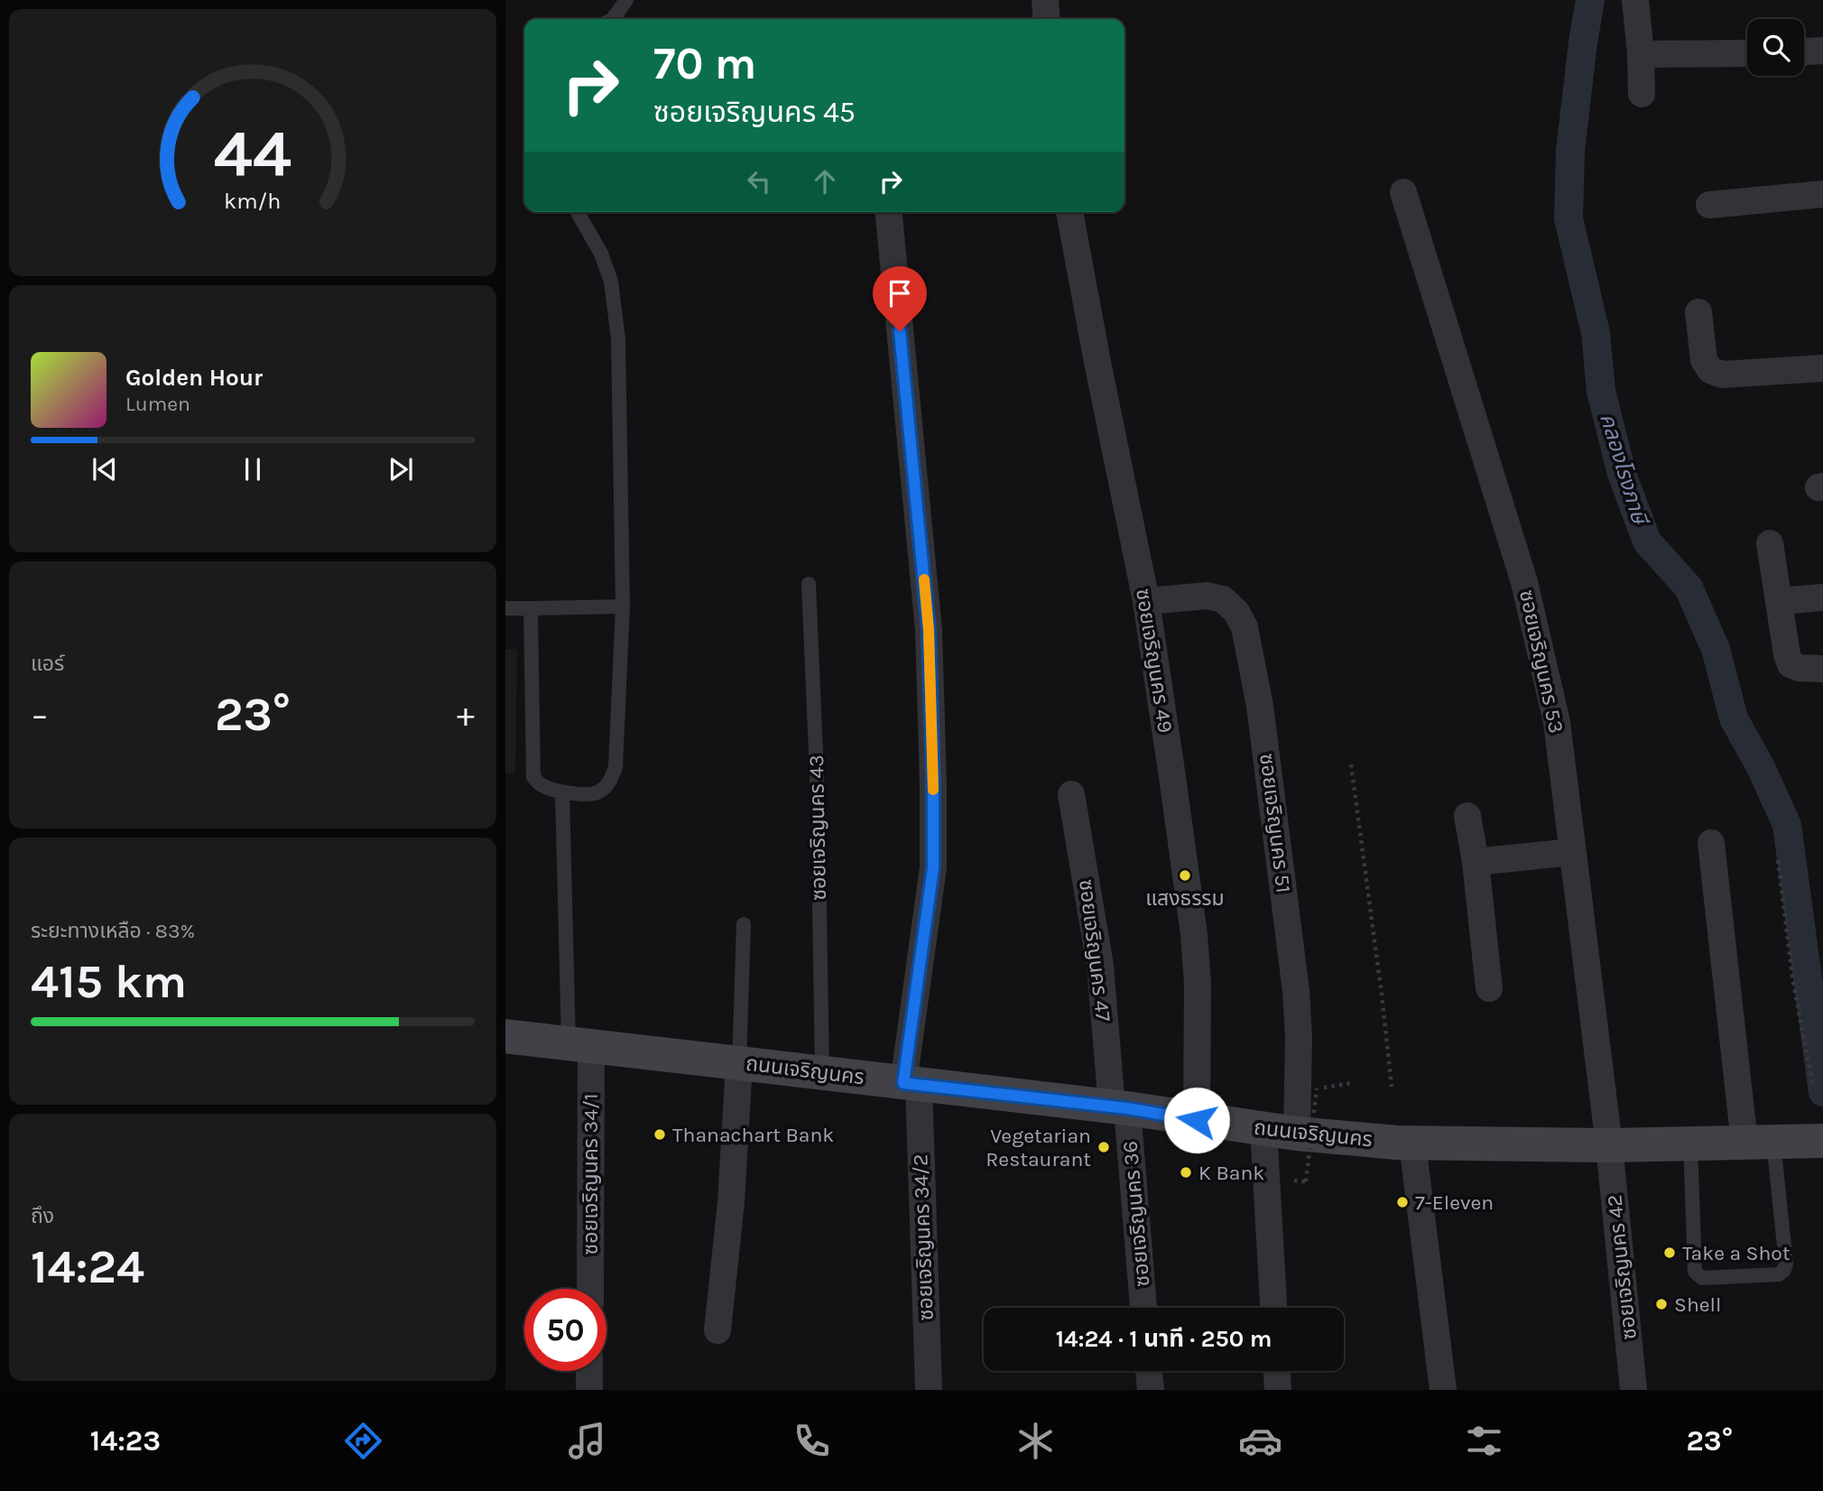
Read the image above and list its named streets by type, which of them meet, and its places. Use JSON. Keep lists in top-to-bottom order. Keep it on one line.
{"streets":{"main road":["ถนนเจริญนคร"],"street":["ซอยเจริญนคร 49","ซอยเจริญนคร 53","ซอยเจริญนคร 51","ซอยเจริญนคร 47","ซอยเจริญนคร 34/1","ซอยเจริญนคร 36","ซอยเจริญนคร 34/2","ซอยเจริญนคร 42"],"lane":["ซอยเจริญนคร 43"]},"crossings":[["ซอยเจริญนคร 49","ซอยเจริญนคร 51"],["ซอยเจริญนคร 49","ถนนเจริญนคร"],["ซอยเจริญนคร 53","ถนนเจริญนคร"],["ซอยเจริญนคร 53","ซอยเจริญนคร 42"],["ซอยเจริญนคร 51","ถนนเจริญนคร"],["ซอยเจริญนคร 43","ถนนเจริญนคร"],["ซอยเจริญนคร 47","ถนนเจริญนคร"],["ซอยเจริญนคร 47","ซอยเจริญนคร 36"],["ถนนเจริญนคร","ซอยเจริญนคร 34/1"],["ถนนเจริญนคร","ซอยเจริญนคร 36"],["ถนนเจริญนคร","ซอยเจริญนคร 34/2"],["ถนนเจริญนคร","ซอยเจริญนคร 42"]],"water":["คลองโรงภาษี"],"places":["แสงธรรม","Thanachart Bank","Vegetarian Restaurant","K Bank","7-Eleven","Take a Shot","Shell"],"page":{"turn":["70 m","ซอยเจริญนคร 45"],"song":["Golden Hour","Lumen"],"tile":["แอร์",["ระยะทางเหลือ · 83%","415 km"],["ถึง","14:24"]],"heat":["−","23°","+"],"limit":"50","trip":"14:24 · 1 นาที · 250 m","tabs":["14:23","23°"],"gauge":["44","km/h"]}}
